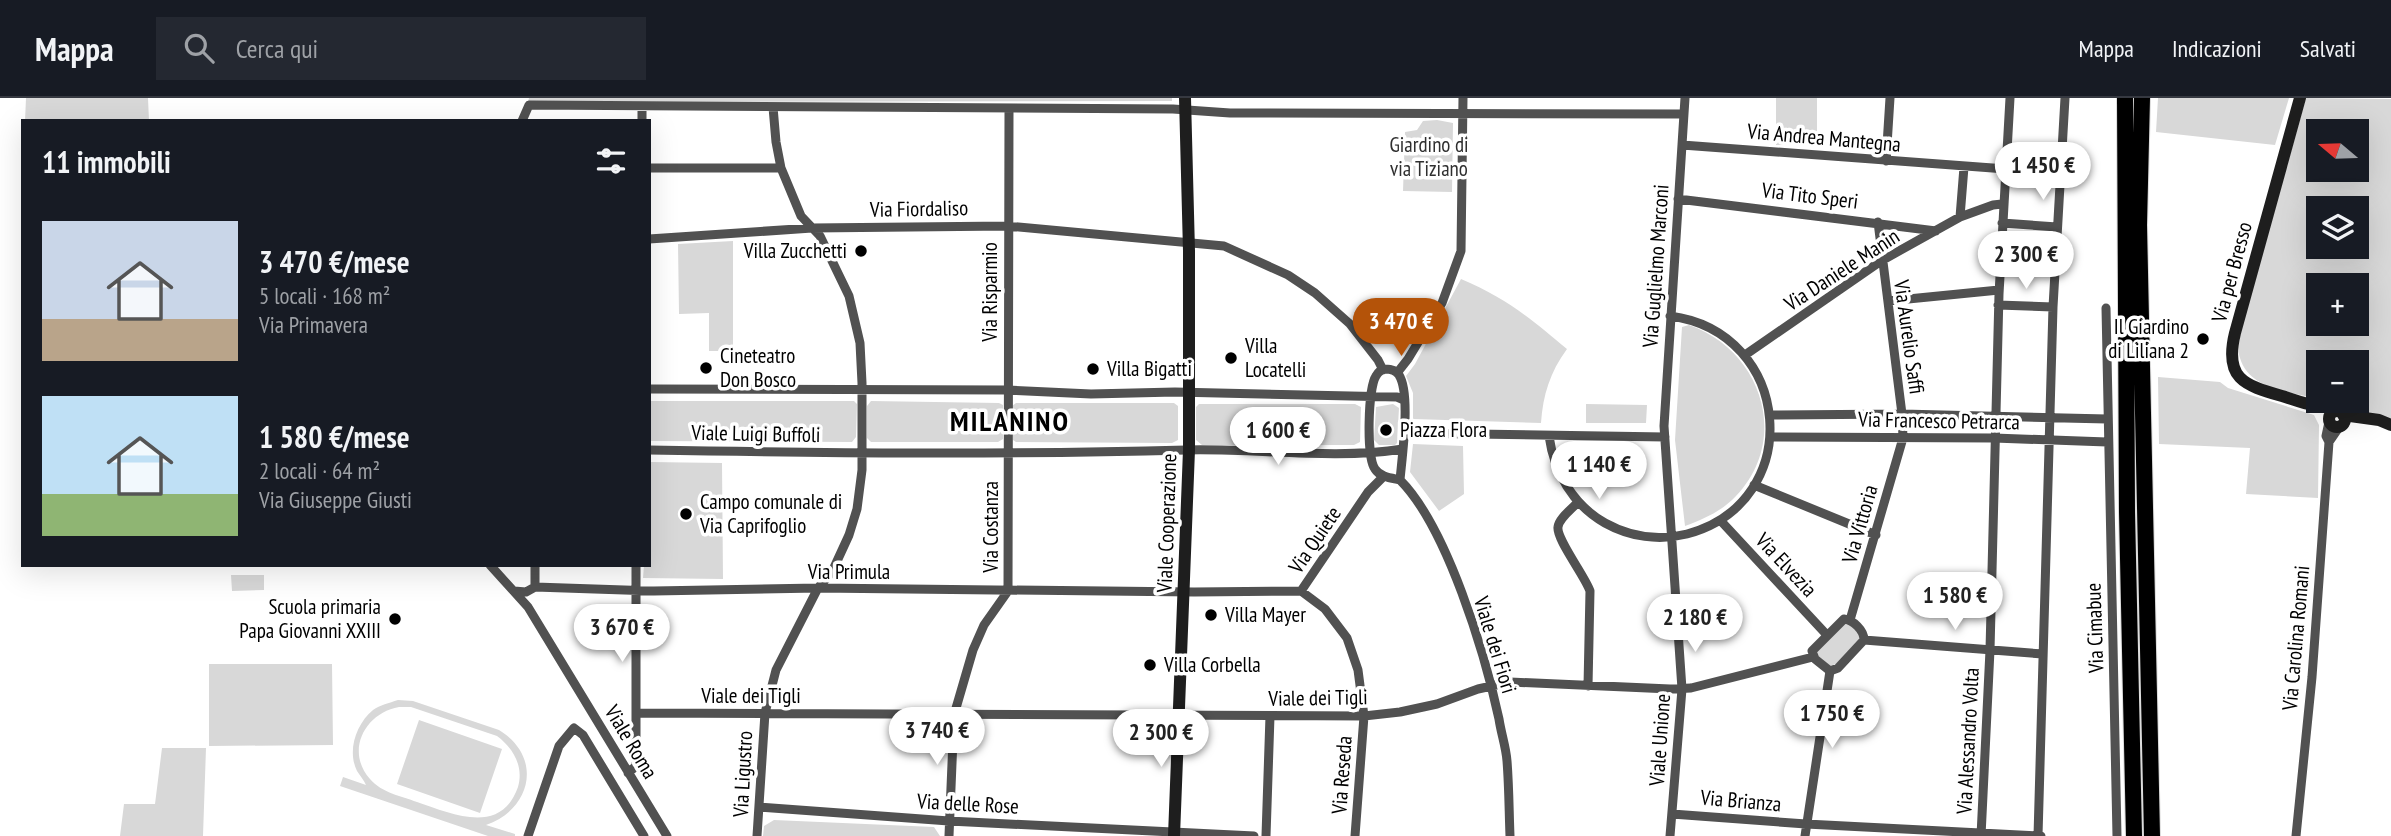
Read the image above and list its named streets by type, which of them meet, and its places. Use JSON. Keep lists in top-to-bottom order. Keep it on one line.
{"streets":{"street":["Via Andrea Mantegna","Via Tito Speri","Via Fiordaliso","Via Guglielmo Marconi","Via Daniele Manin","Via per Bresso","Via Risparmio","Via Aurelio Saffi","Via Francesco Petrarca","Viale Luigi Buffoli","Viale Cooperazione","Via Vittoria","Via Costanza","Via Quiete","Via Elvezia","Via Primula","Via Cimabue","Via Carolina Romani","Viale dei Fiori","Viale dei Tigli","Viale Unione","Via Alessandro Volta","Viale Roma","Via Ligustro","Via Reseda","Via Brianza","Via delle Rose"]},"crossings":[["Via Andrea Mantegna","Via Guglielmo Marconi"],["Via Andrea Mantegna","Via Alessandro Volta"],["Via Tito Speri","Via Guglielmo Marconi"],["Via Tito Speri","Via Daniele Manin"],["Via Tito Speri","Via Aurelio Saffi"],["Via Fiordaliso","Via Risparmio"],["Via Fiordaliso","Viale Cooperazione"],["Via Guglielmo Marconi","Viale Unione"],["Via Daniele Manin","Via Aurelio Saffi"],["Via Daniele Manin","Via Alessandro Volta"],["Via per Bresso","Via Carolina Romani"],["Via Aurelio Saffi","Via Francesco Petrarca"],["Via Aurelio Saffi","Via Vittoria"],["Via Francesco Petrarca","Via Vittoria"],["Via Francesco Petrarca","Via Cimabue"],["Via Francesco Petrarca","Via Alessandro Volta"],["Viale Luigi Buffoli","Viale Cooperazione"],["Viale Luigi Buffoli","Via Costanza"],["Viale Luigi Buffoli","Via Ligustro"],["Viale Cooperazione","Via Primula"],["Viale Cooperazione","Viale dei Tigli"],["Viale Cooperazione","Via delle Rose"],["Via Costanza","Via Primula"],["Via Costanza","Viale dei Tigli"],["Via Costanza","Via delle Rose"],["Via Quiete","Via Primula"],["Via Quiete","Via Reseda"],["Via Primula","Viale Roma"],["Via Primula","Via Ligustro"],["Via Primula","Via Reseda"],["Viale dei Fiori","Viale dei Tigli"],["Viale dei Tigli","Viale Unione"],["Viale dei Tigli","Via Ligustro"],["Viale dei Tigli","Via Reseda"],["Viale Unione","Via Brianza"],["Via Alessandro Volta","Via Brianza"],["Via Ligustro","Via delle Rose"]],"districts":["MILANINO"],"parks":["Giardino di via Tiziano"],"places":["Villa Zucchetti","Il Giardino di Liliana 2","Villa Locatelli","Cineteatro Don Bosco","Villa Bigatti","Piazza Flora","Campo comunale di Via Caprifoglio","Villa Mayer","Scuola primaria Papa Giovanni XXIII","Villa Corbella"],"north":"left","page":{"header":"Mappa","search":"Cerca qui","nav":["Mappa","Indicazioni","Salvati"],"map_buttons":["+","−"],"heading":"11 immobili","price":["1 450 €","2 300 €","3 470 €","1 600 €","1 140 €","1 580 €","2 180 €","3 670 €","1 750 €","3 740 €","2 300 €"],"list":[{"name":"3 470 €/mese","note":"5 locali · 168 m² · Via Primavera"},{"name":"1 580 €/mese","note":"2 locali · 64 m² · Via Giuseppe Giusti"}]}}
